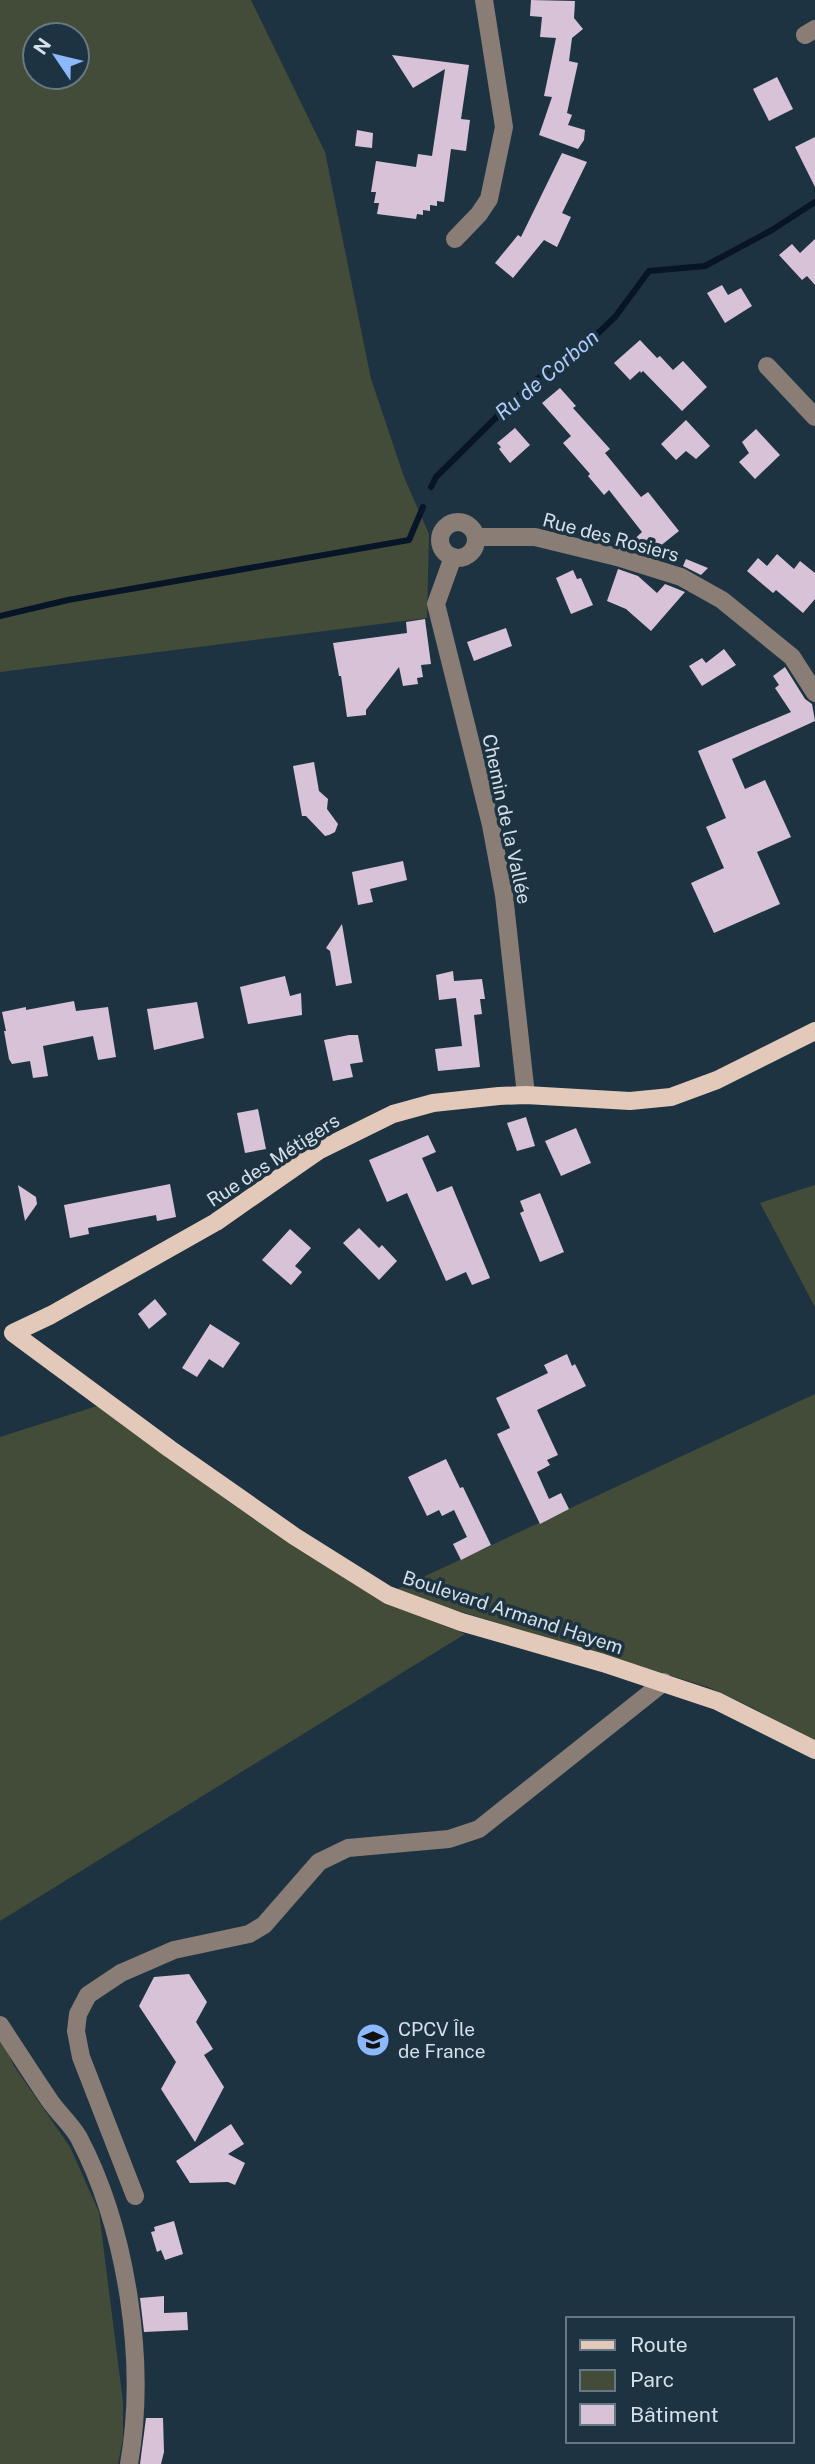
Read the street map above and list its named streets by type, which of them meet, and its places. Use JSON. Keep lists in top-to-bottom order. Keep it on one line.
{"streets":{"main road":["Rue des Métigers","Boulevard Armand Hayem"],"street":["Rue des Rosiers","Chemin de la Vallée"]},"crossings":[["Rue des Rosiers","Chemin de la Vallée"],["Chemin de la Vallée","Rue des Métigers"],["Rue des Métigers","Boulevard Armand Hayem"]],"water":["Ru de Corbon"],"places":{"school or university":["CPCV Île de France"]},"legend":["Route","Parc","Bâtiment"],"north":"top left"}
